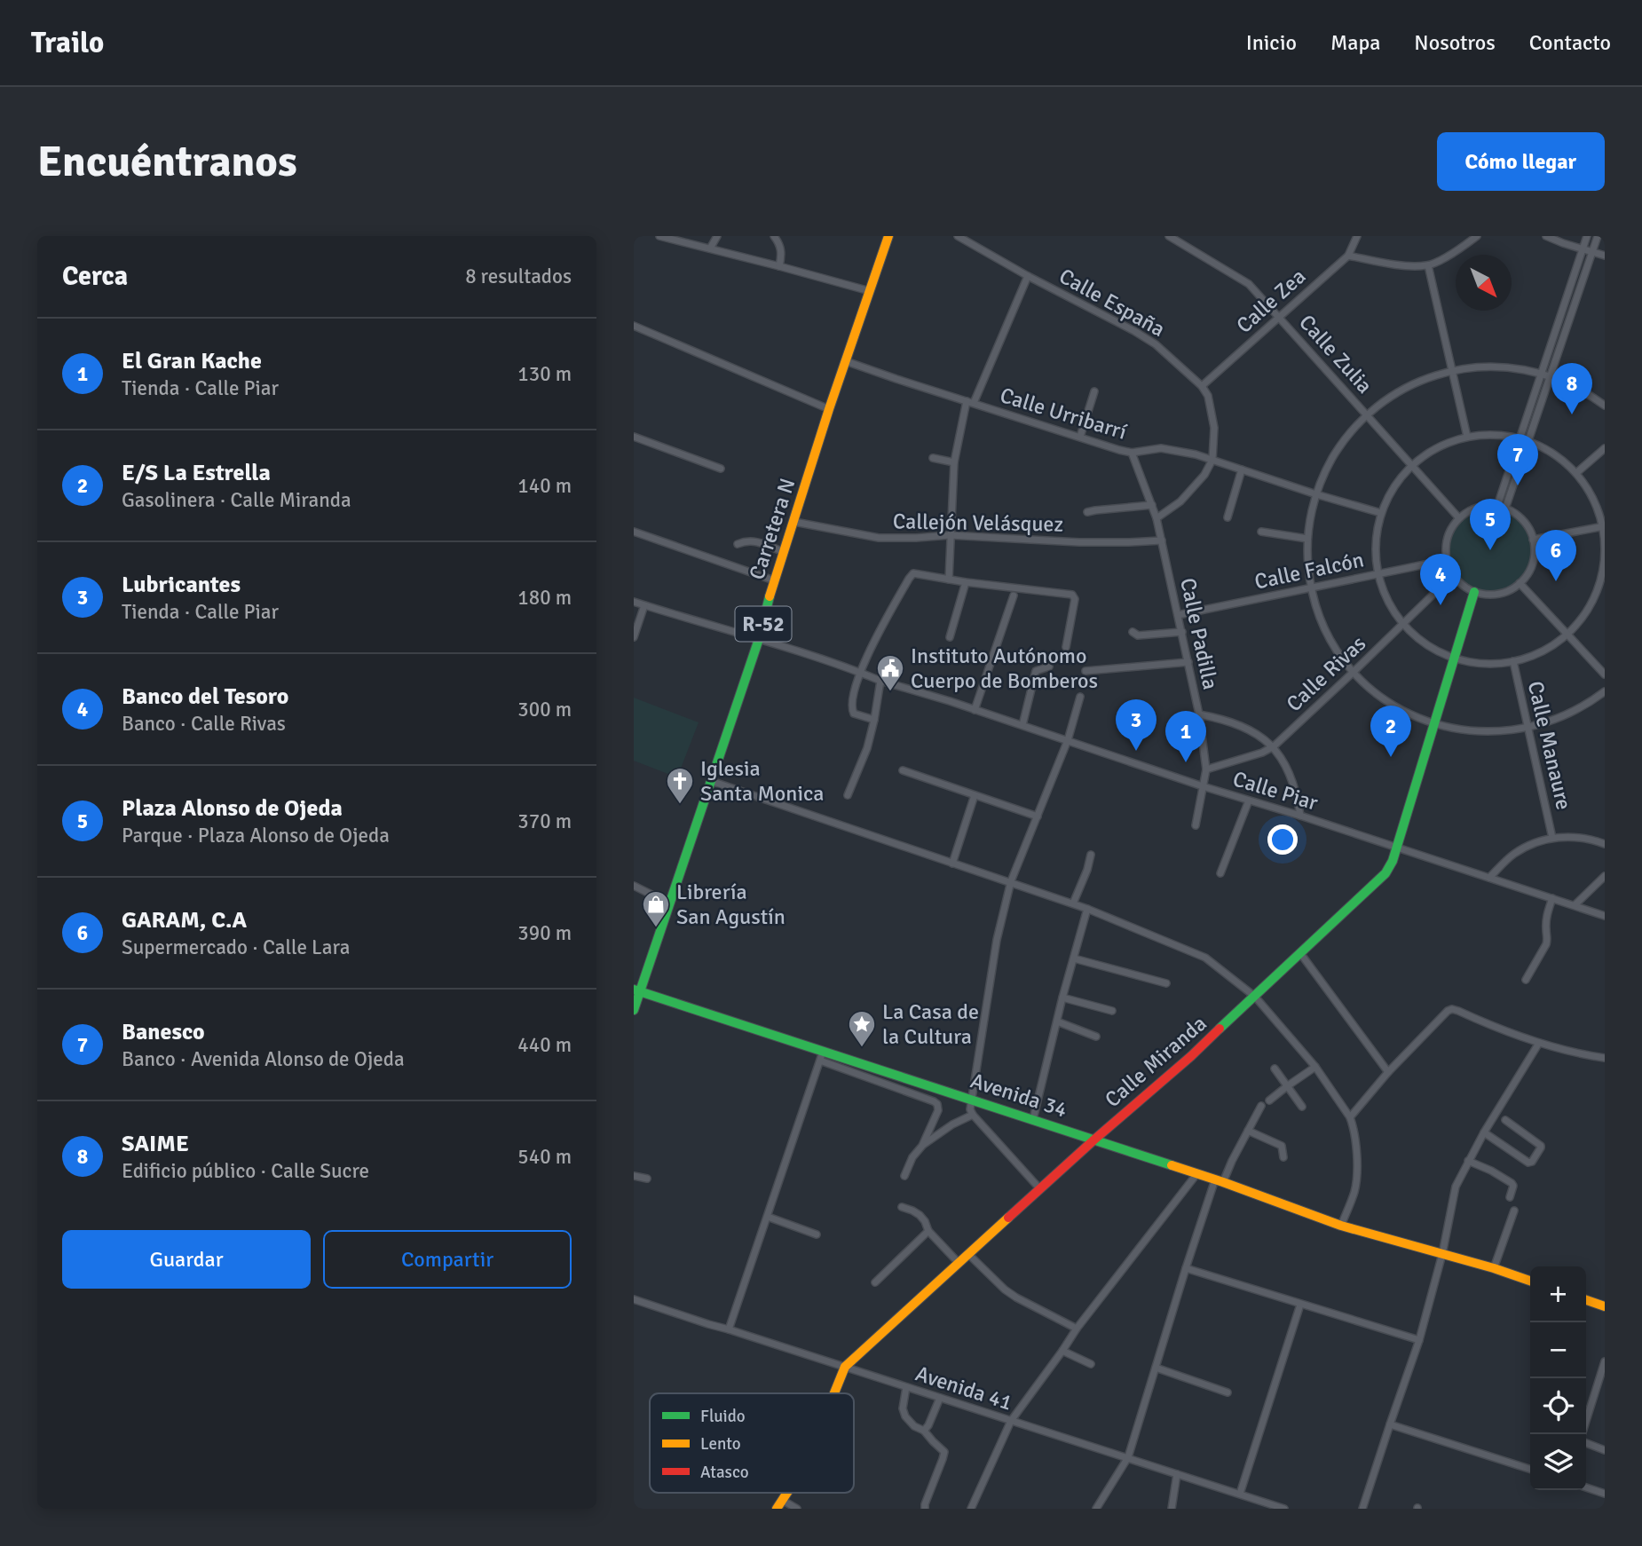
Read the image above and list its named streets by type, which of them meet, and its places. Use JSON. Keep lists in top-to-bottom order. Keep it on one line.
{"streets":{"street":["Calle Zea","Calle España","Calle Zulia","Calle Urribarrí","Callejón Velásquez","Carretera N","Calle Falcón","R-52","Calle Padilla","Calle Rivas","Calle Manaure","Calle Piar","Calle Miranda","Avenida 34","Avenida 41"]},"crossings":[["Calle Zea","Calle España"],["Calle Zea","Calle Zulia"],["Calle España","Calle Urribarrí"],["Calle Zulia","Calle Falcón"],["Calle Zulia","Calle Rivas"],["Calle Zulia","Calle Miranda"],["Calle Urribarrí","Carretera N"],["Calle Urribarrí","Calle Padilla"],["Callejón Velásquez","Carretera N"],["Callejón Velásquez","Calle Padilla"],["Carretera N","Calle Piar"],["Carretera N","Avenida 34"],["Calle Falcón","Calle Padilla"],["Calle Falcón","Calle Rivas"],["Calle Falcón","Calle Miranda"],["Calle Padilla","Calle Rivas"],["Calle Padilla","Calle Piar"],["Calle Rivas","Calle Miranda"],["Calle Manaure","Calle Piar"],["Calle Piar","Calle Miranda"],["Calle Miranda","Avenida 34"],["Calle Miranda","Avenida 41"]],"places":{"public building":["Instituto Autónomo Cuerpo de Bomberos"],"church":["Iglesia Santa Monica"],"shop":["Librería San Agustín"],"place":["La Casa de la Cultura"]},"legend":["Fluido","Lento","Atasco"],"north":"bottom right","page":{"header":"Trailo","nav":["Inicio","Mapa","Nosotros","Contacto"],"buttons":["Cómo llegar",["Guardar","Compartir"]],"title":"Encuéntranos","heading":["Cerca","8 resultados"],"list":[{"mark":"1","name":"El Gran Kache","note":"Tienda · Calle Piar","value":"130 m"},{"mark":"2","name":"E/S La Estrella","note":"Gasolinera · Calle Miranda","value":"140 m"},{"mark":"3","name":"Lubricantes","note":"Tienda · Calle Piar","value":"180 m"},{"mark":"4","name":"Banco del Tesoro","note":"Banco · Calle Rivas","value":"300 m"},{"mark":"5","name":"Plaza Alonso de Ojeda","note":"Parque · Plaza Alonso de Ojeda","value":"370 m"},{"mark":"6","name":"GARAM, C.A","note":"Supermercado · Calle Lara","value":"390 m"},{"mark":"7","name":"Banesco","note":"Banco · Avenida Alonso de Ojeda","value":"440 m"},{"mark":"8","name":"SAIME","note":"Edificio público · Calle Sucre","value":"540 m"}],"pins":["8","7","5","6","4","3","2","1"],"map_buttons":["+","−"]}}
